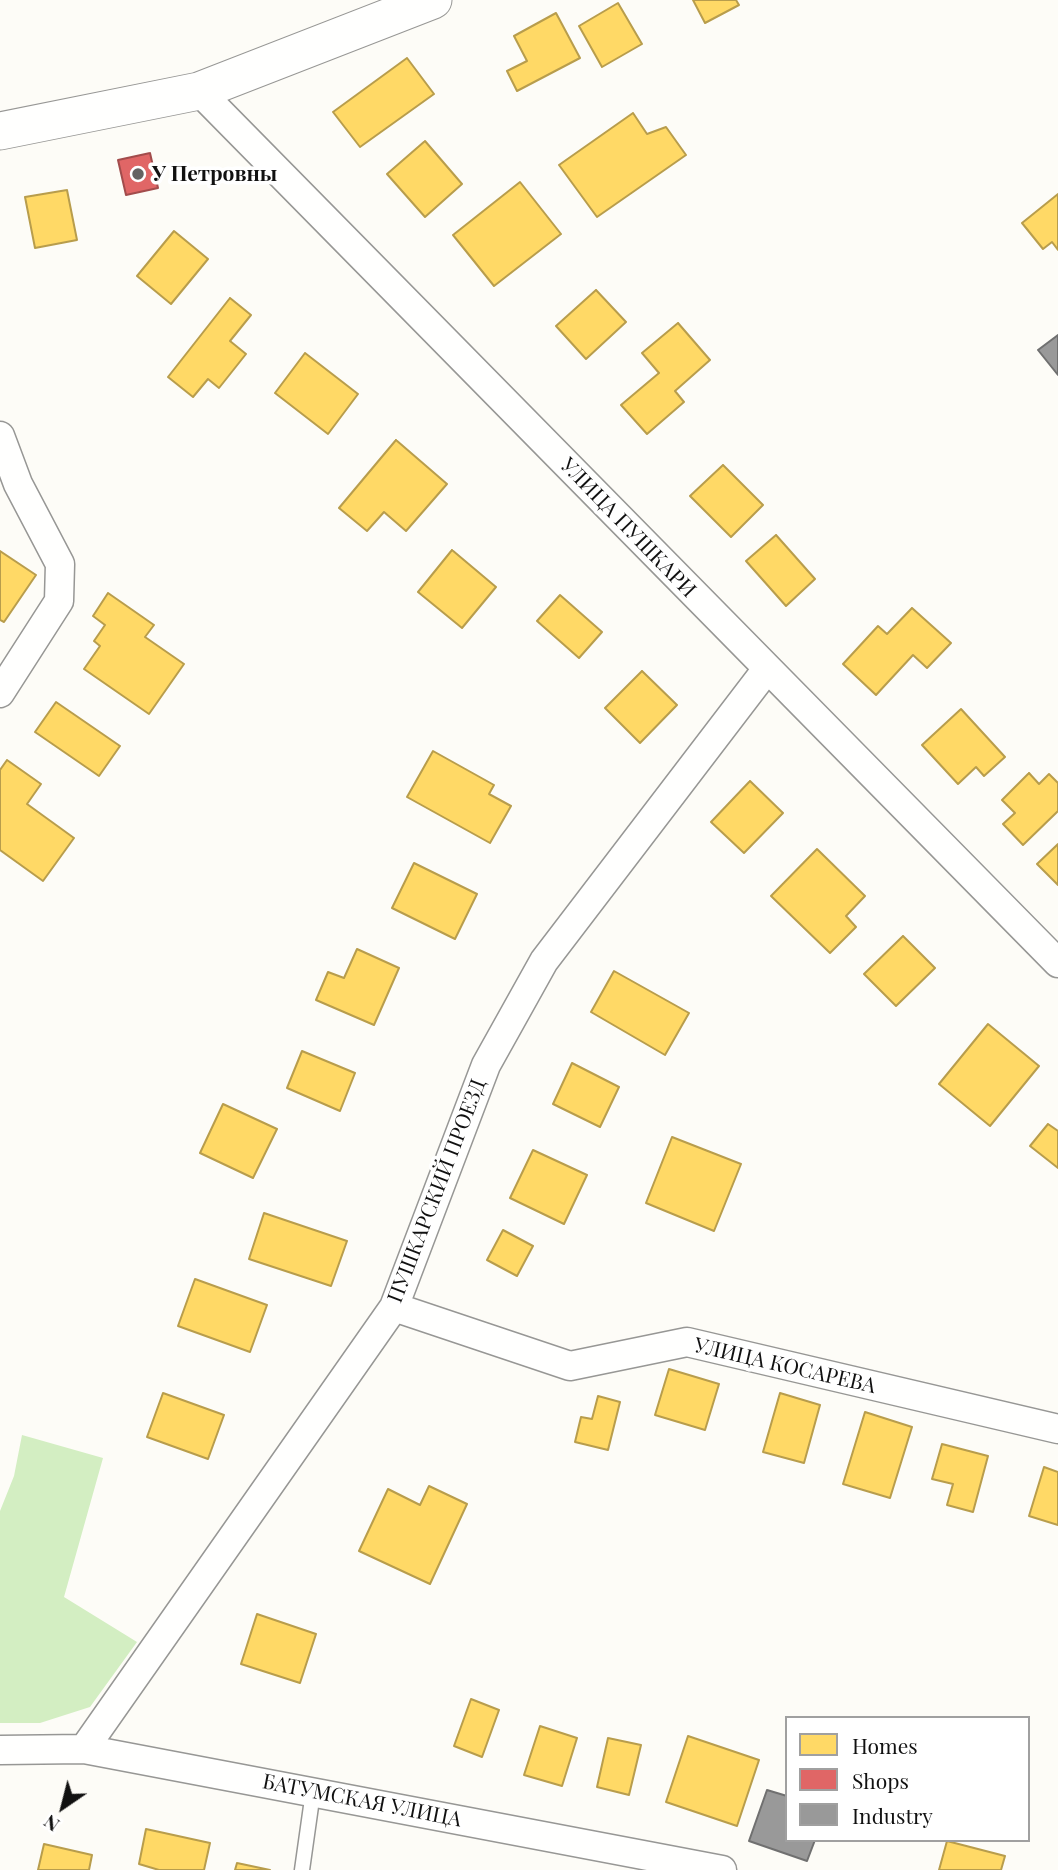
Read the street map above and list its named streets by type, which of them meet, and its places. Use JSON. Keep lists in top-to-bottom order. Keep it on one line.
{"streets":{"street":["УЛИЦА ПУШКАРИ","ПУШКАРСКИЙ ПРОЕЗД","УЛИЦА КОСАРЕВА","БАТУМСКАЯ УЛИЦА"]},"crossings":[["УЛИЦА ПУШКАРИ","ПУШКАРСКИЙ ПРОЕЗД"],["ПУШКАРСКИЙ ПРОЕЗД","УЛИЦА КОСАРЕВА"],["ПУШКАРСКИЙ ПРОЕЗД","БАТУМСКАЯ УЛИЦА"]],"places":["У Петровны"],"legend":["Homes","Shops","Industry"],"north":"bottom left"}
